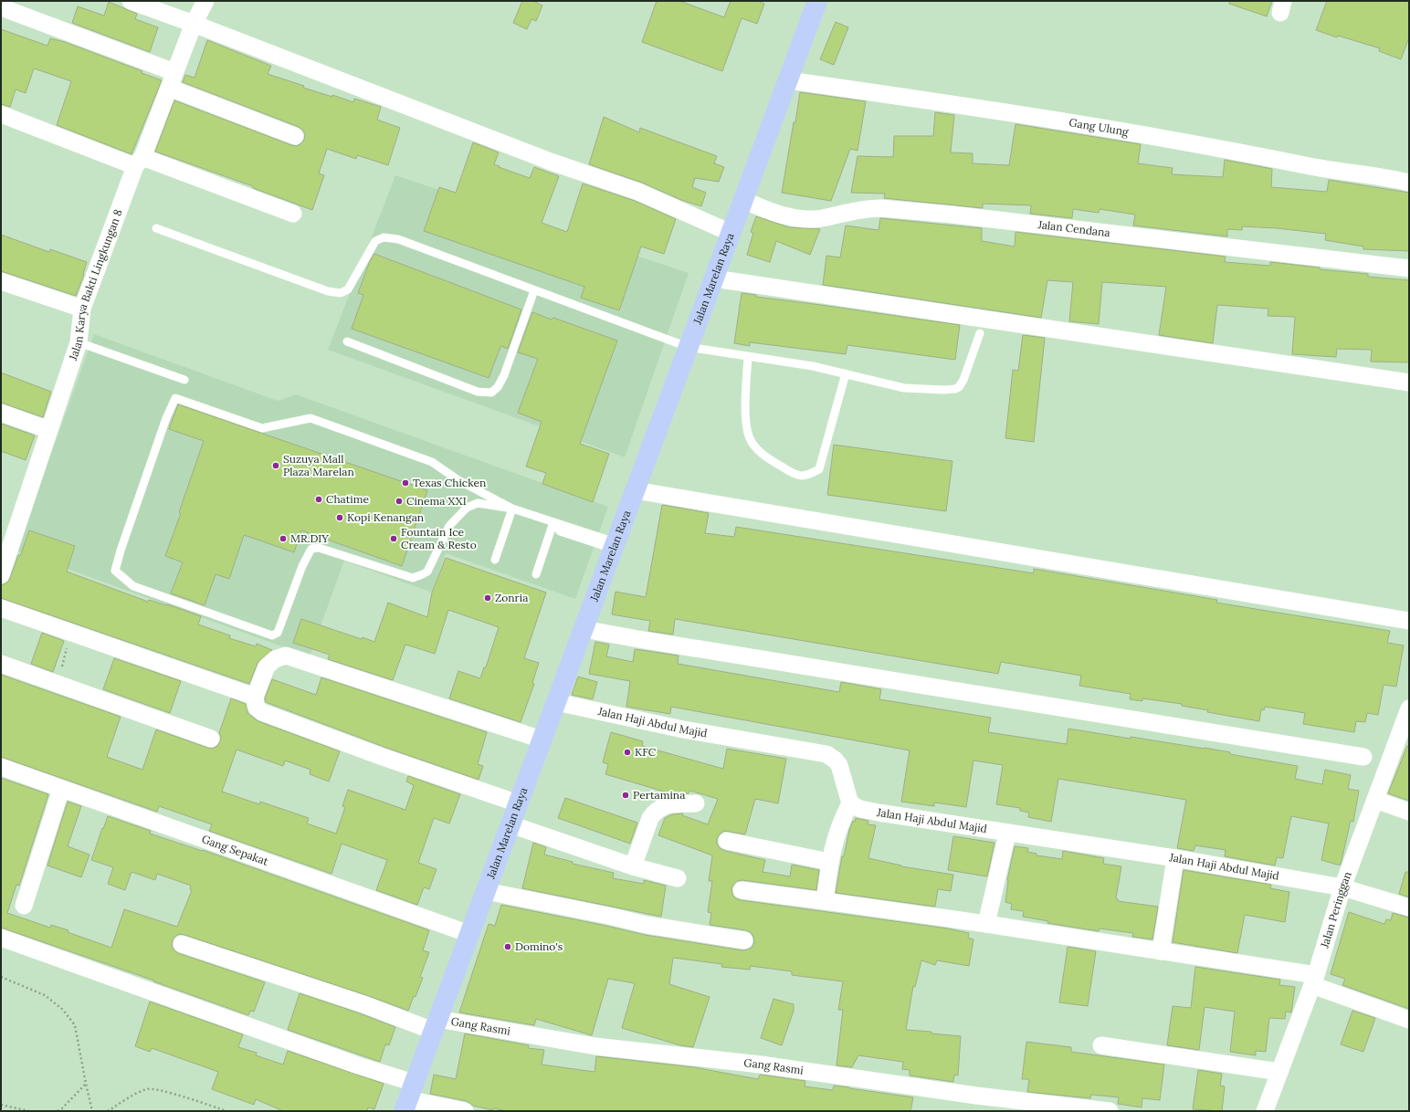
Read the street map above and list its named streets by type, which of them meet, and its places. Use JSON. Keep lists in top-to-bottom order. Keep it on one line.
{"streets":{"main road":["Jalan Marelan Raya"],"street":["Gang Ulung","Jalan Cendana","Jalan Karya Bakti Lingkungan 8","Jalan Haji Abdul Majid","Gang Sepakat","Jalan Peringgan","Gang Rasmi"]},"crossings":[["Gang Ulung","Jalan Marelan Raya"],["Jalan Cendana","Jalan Marelan Raya"],["Jalan Marelan Raya","Jalan Haji Abdul Majid"],["Jalan Marelan Raya","Gang Sepakat"],["Jalan Marelan Raya","Gang Rasmi"],["Jalan Haji Abdul Majid","Jalan Peringgan"]],"places":["Suzuya Mall Plaza Marelan","Texas Chicken","Chatime","Cinema XXI","Kopi Kenangan","MR.DIY","Fountain Ice Cream & Resto","Zonria","KFC","Pertamina","Domino's"]}
